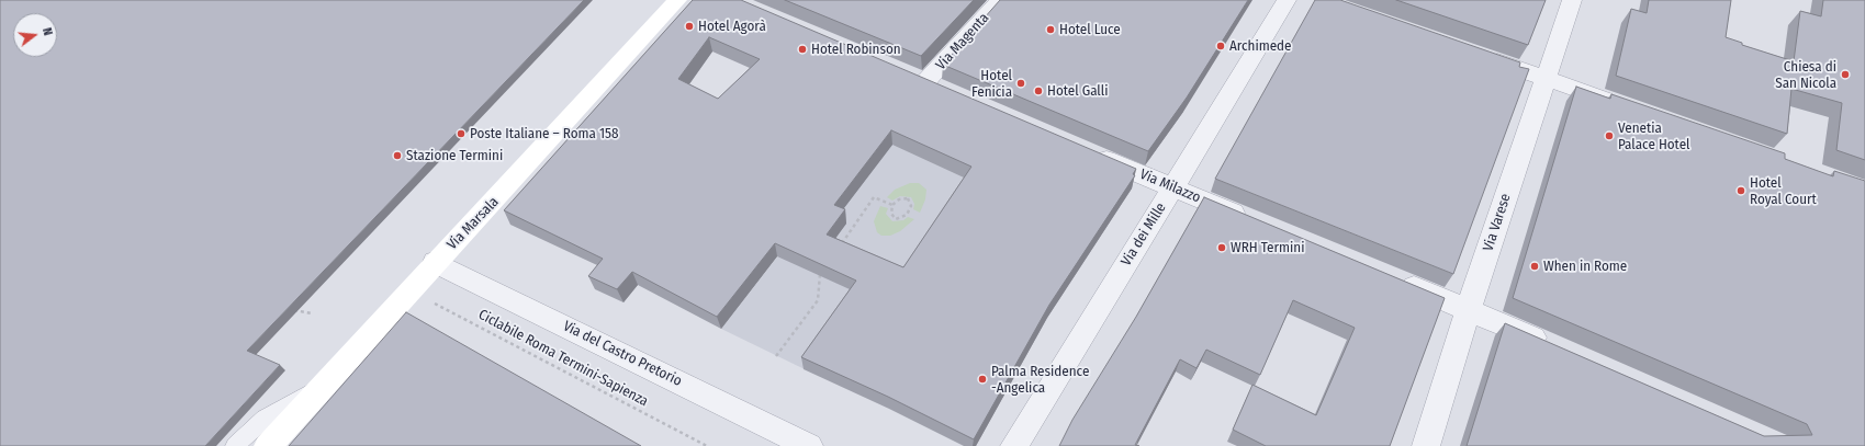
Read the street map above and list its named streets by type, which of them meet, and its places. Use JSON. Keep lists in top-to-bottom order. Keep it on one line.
{"streets":{"main road":["Via Marsala"],"street":["Via Magenta","Via Milazzo","Via Varese","Via dei Mille","Via del Castro Pretorio"],"path":["Ciclabile Roma Termini-Sapienza"]},"crossings":[["Via Milazzo","Via dei Mille"],["Via Marsala","Via del Castro Pretorio"],["Via Marsala","Ciclabile Roma Termini-Sapienza"]],"places":["Hotel Agorà","Hotel Luce","Archimede","Hotel Robinson","Chiesa di San Nicola","Hotel Fenicia","Hotel Galli","Poste Italiane – Roma 158","Venetia Palace Hotel","Stazione Termini","Hotel Royal Court","WRH Termini","When in Rome","Palma Residence -Angelica"],"north":"right"}
